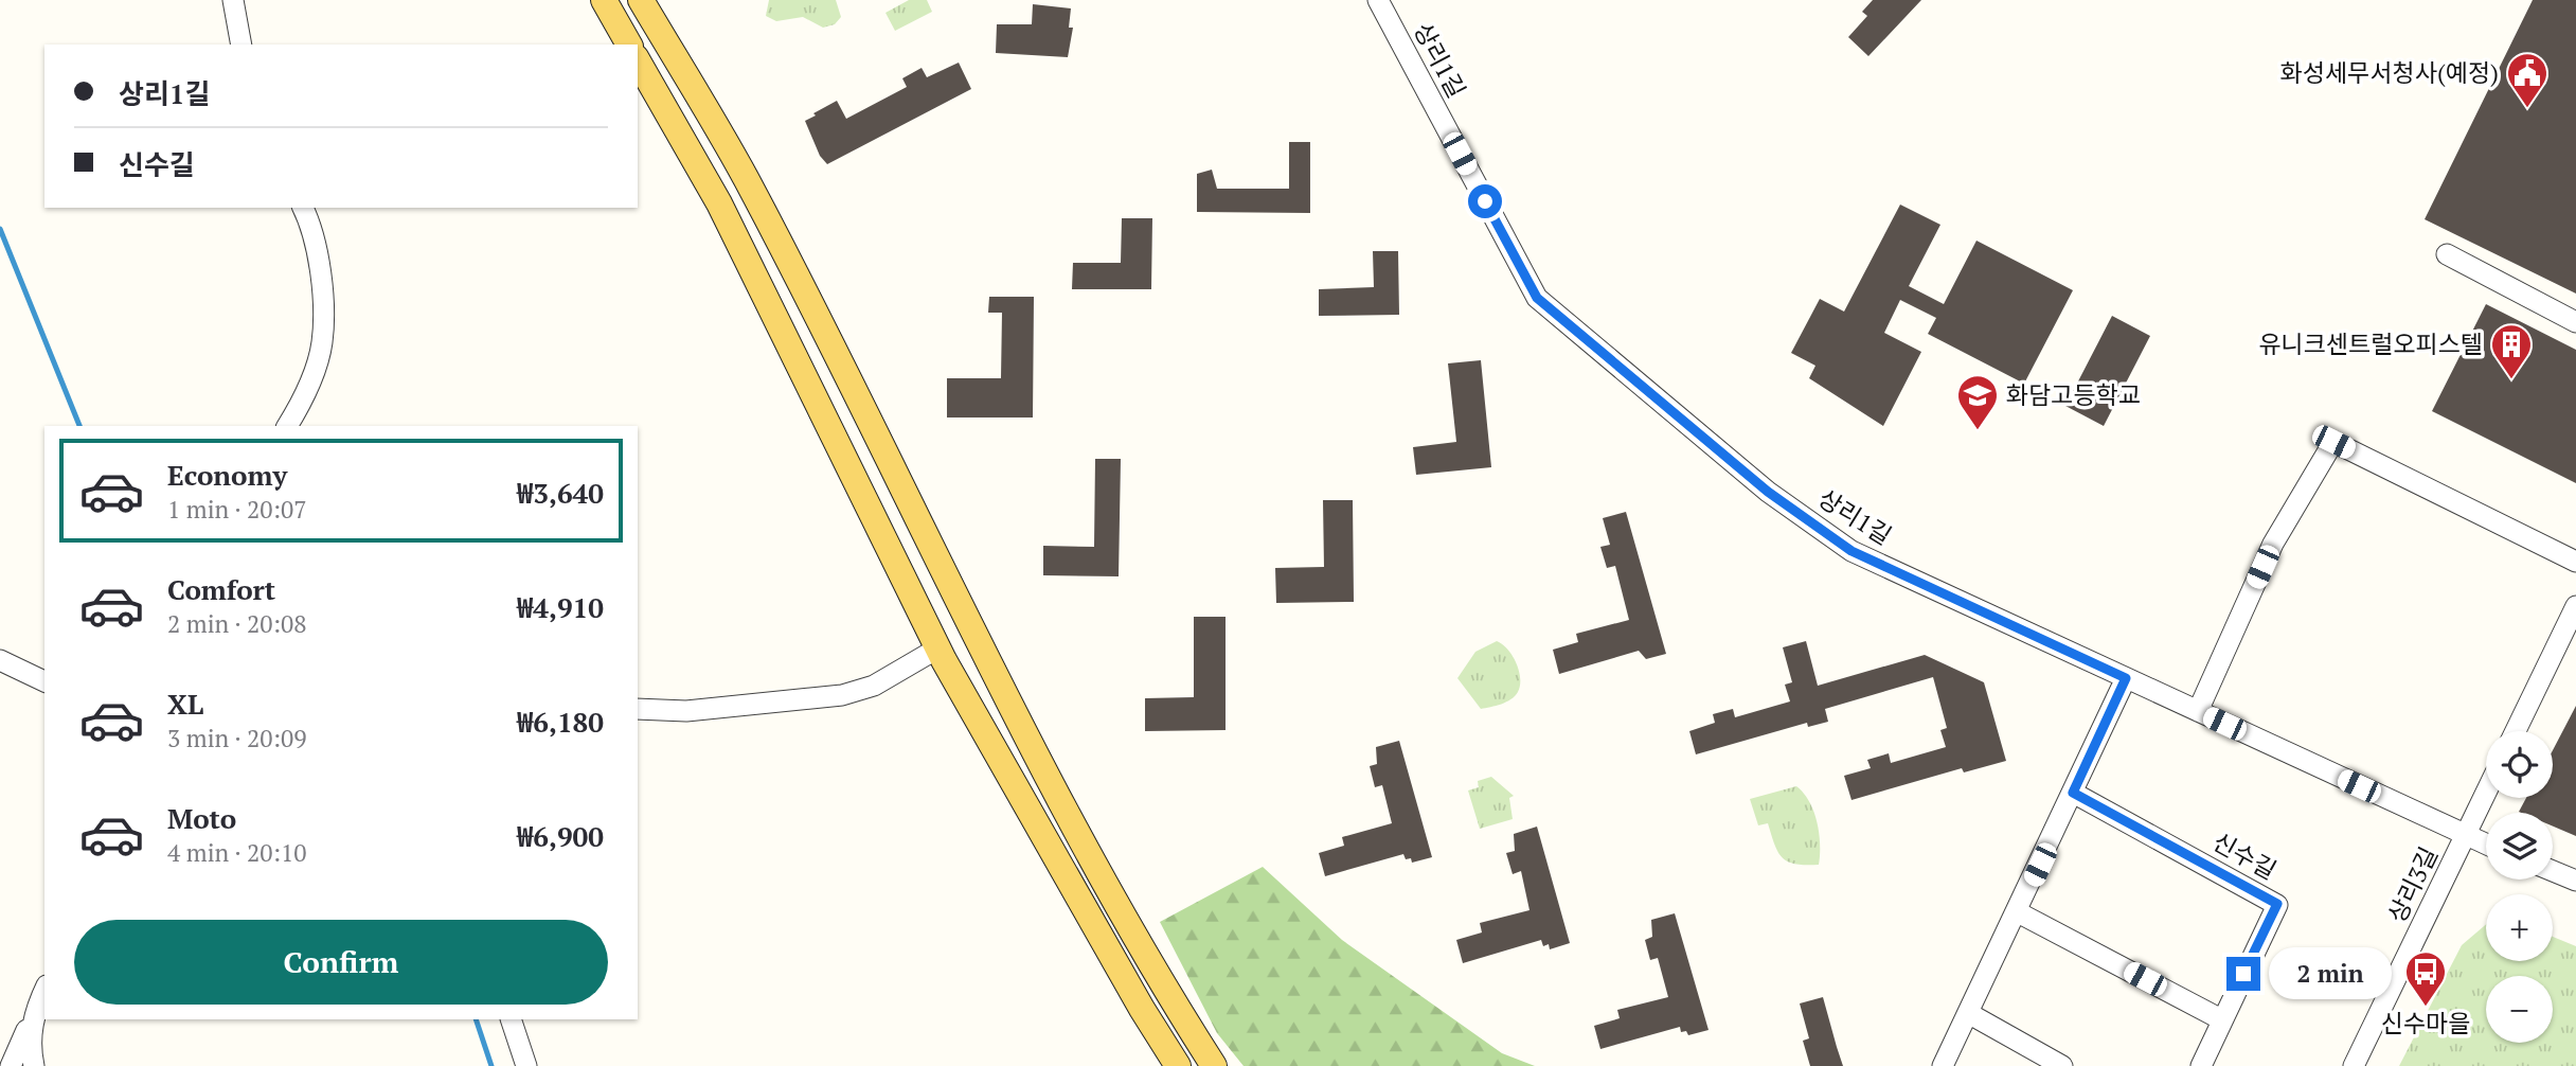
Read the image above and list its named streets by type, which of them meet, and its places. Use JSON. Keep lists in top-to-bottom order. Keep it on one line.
{"streets":{"street":["상리1길","신수길","상리3길"]},"crossings":[["상리1길","상리3길"]],"places":{"public building":["화성세무서청사(예정)"],"building":["유니크센트럴오피스텔"],"school or university":["화담고등학교"],"bus stop":["신수마을"]},"page":{"banner":["상리1길","신수길"],"list":[{"name":"Economy","note":"1 min · 20:07","value":"₩3,640"},{"name":"Comfort","note":"2 min · 20:08","value":"₩4,910"},{"name":"XL","note":"3 min · 20:09","value":"₩6,180"},{"name":"Moto","note":"4 min · 20:10","value":"₩6,900"}],"map_buttons":["+","−"],"buttons":"Confirm","bubble":"2 min"}}
